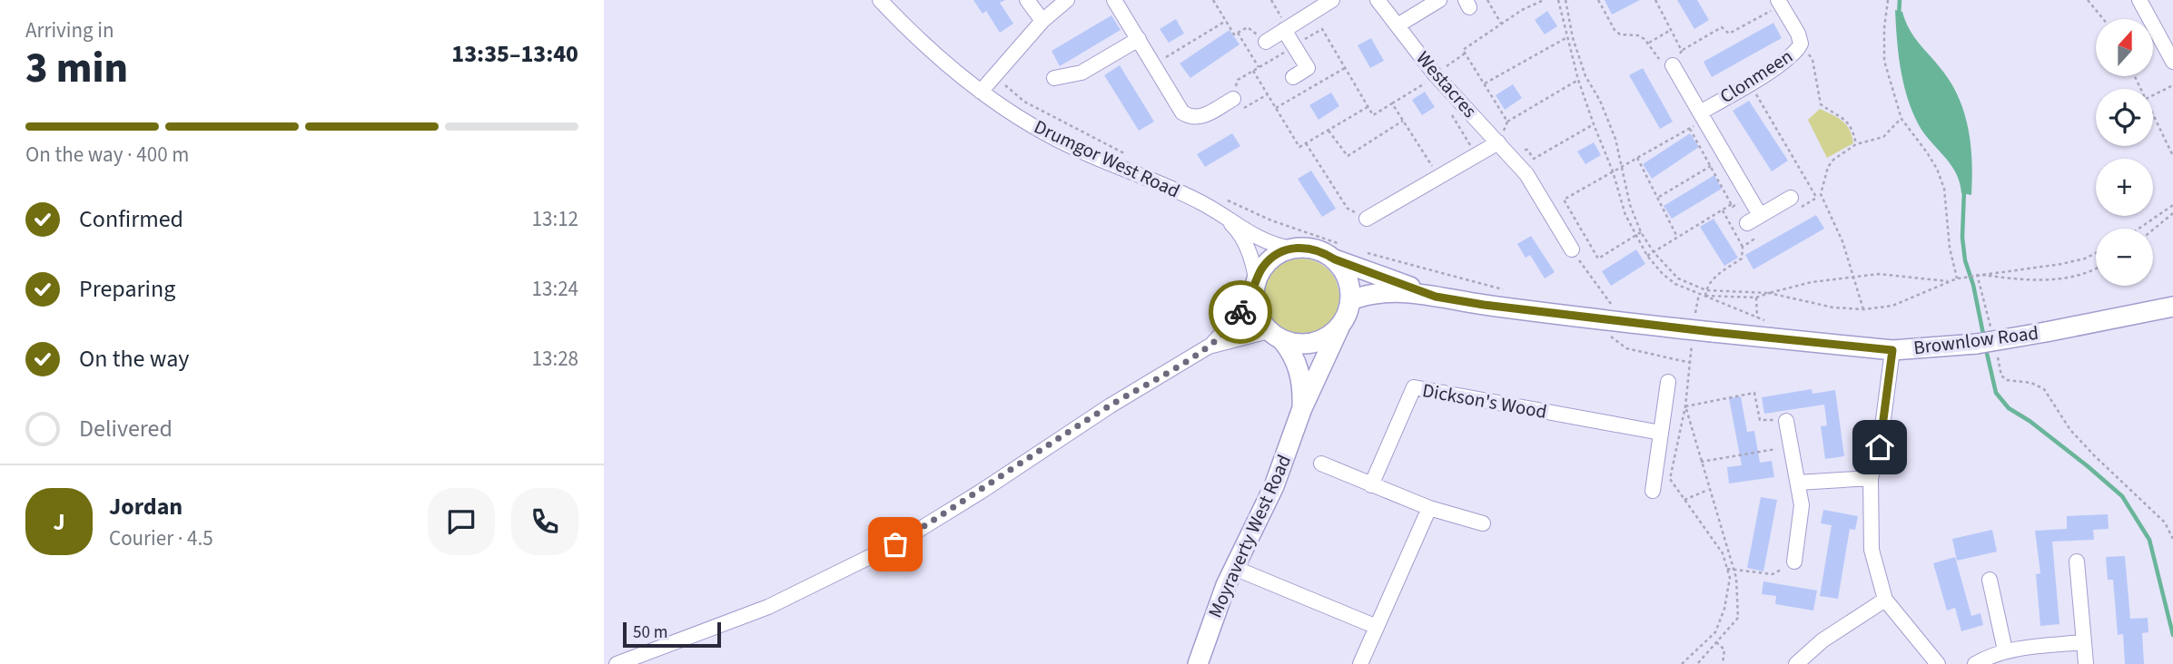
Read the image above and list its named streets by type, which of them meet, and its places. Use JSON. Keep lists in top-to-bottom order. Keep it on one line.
{"streets":{"main road":["Brownlow Road","Moyraverty West Road"],"street":["Clonmeen","Westacres","Drumgor West Road","Dickson's Wood"]},"crossings":[["Drumgor West Road","Brownlow Road"],["Drumgor West Road","Moyraverty West Road"],["Brownlow Road","Moyraverty West Road"]],"scale_bar":"50 m","north":"top","page":{"heading":["3 min","Arriving in","13:35–13:40"],"panel":["Jordan","Courier · 4.5"],"map_buttons":["+","−"],"bar":"On the way · 400 m","list":[["Confirmed","13:12"],["Preparing","13:24"],["On the way","13:28"],"Delivered"],"round":"J","scale":"50 m"}}
